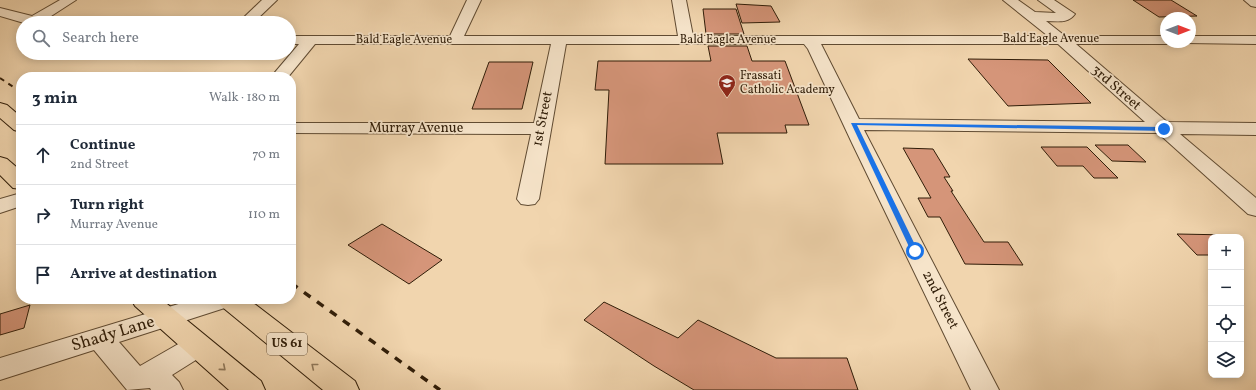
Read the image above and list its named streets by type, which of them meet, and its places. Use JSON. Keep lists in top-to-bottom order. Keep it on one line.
{"streets":{"main road":["US 61"],"street":["Bald Eagle Avenue","3rd Street","1st Street","Murray Avenue","2nd Street","Shady Lane"]},"crossings":[["Bald Eagle Avenue","3rd Street"],["Bald Eagle Avenue","1st Street"],["Bald Eagle Avenue","2nd Street"],["1st Street","Murray Avenue"]],"places":{"school or university":["Frassati Catholic Academy"]},"north":"right","page":{"search":"Search here","heading":["3 min","Walk · 180 m"],"list":[["Continue","2nd Street","70 m"],["Turn right","Murray Avenue","110 m"],"Arrive at destination"],"map_buttons":["+","−"]}}
